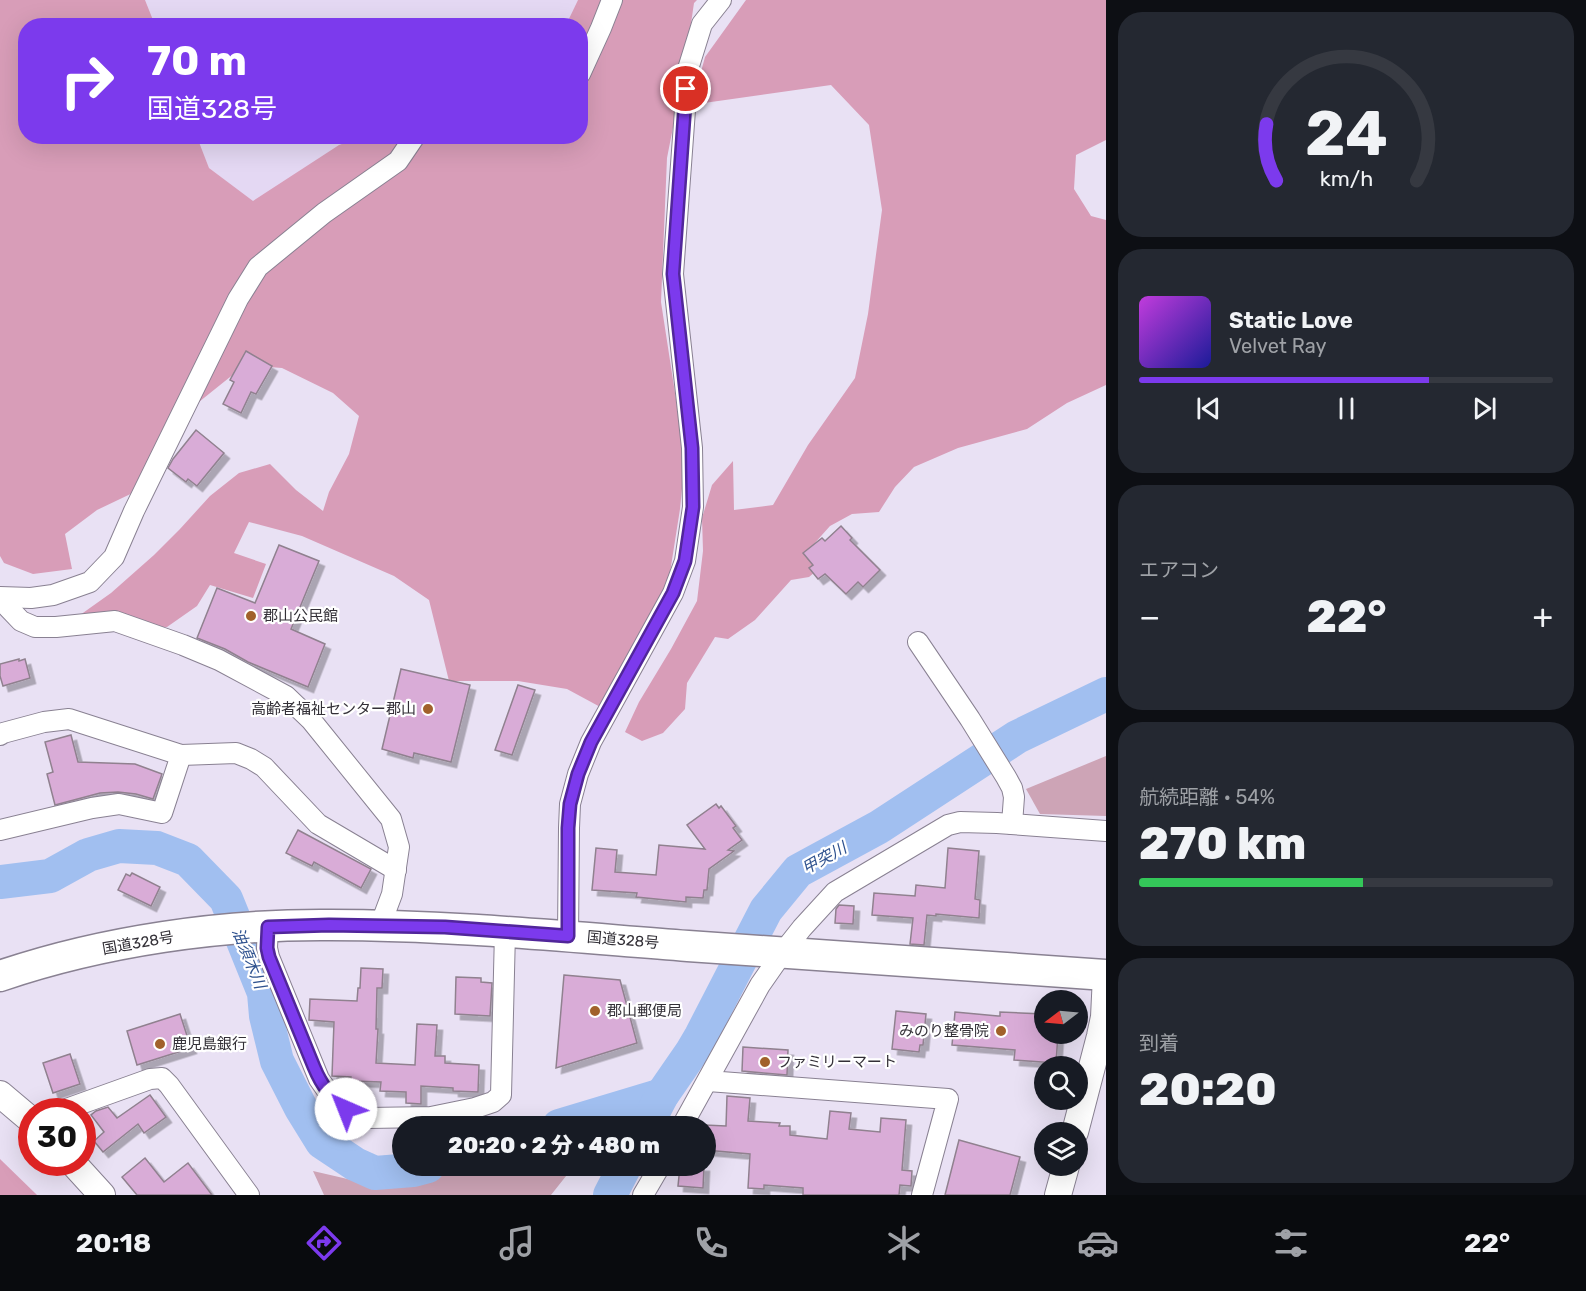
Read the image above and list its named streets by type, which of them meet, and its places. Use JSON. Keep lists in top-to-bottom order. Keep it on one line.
{"streets":{"highway":["国道328号"]},"water":["甲突川","油須木川"],"places":["郡山公民館","高齢者福祉センター郡山","郡山郵便局","みのり整骨院","鹿児島銀行","ファミリーマート"],"north":"left","page":{"turn":["70 m","国道328号"],"song":["Static Love","Velvet Ray"],"tile":["エアコン",["航続距離 · 54%","270 km"],["到着","20:20"]],"heat":["−","22°","+"],"limit":"30","trip":"20:20 · 2 分 · 480 m","tabs":["20:18","22°"],"gauge":["24","km/h"]}}
